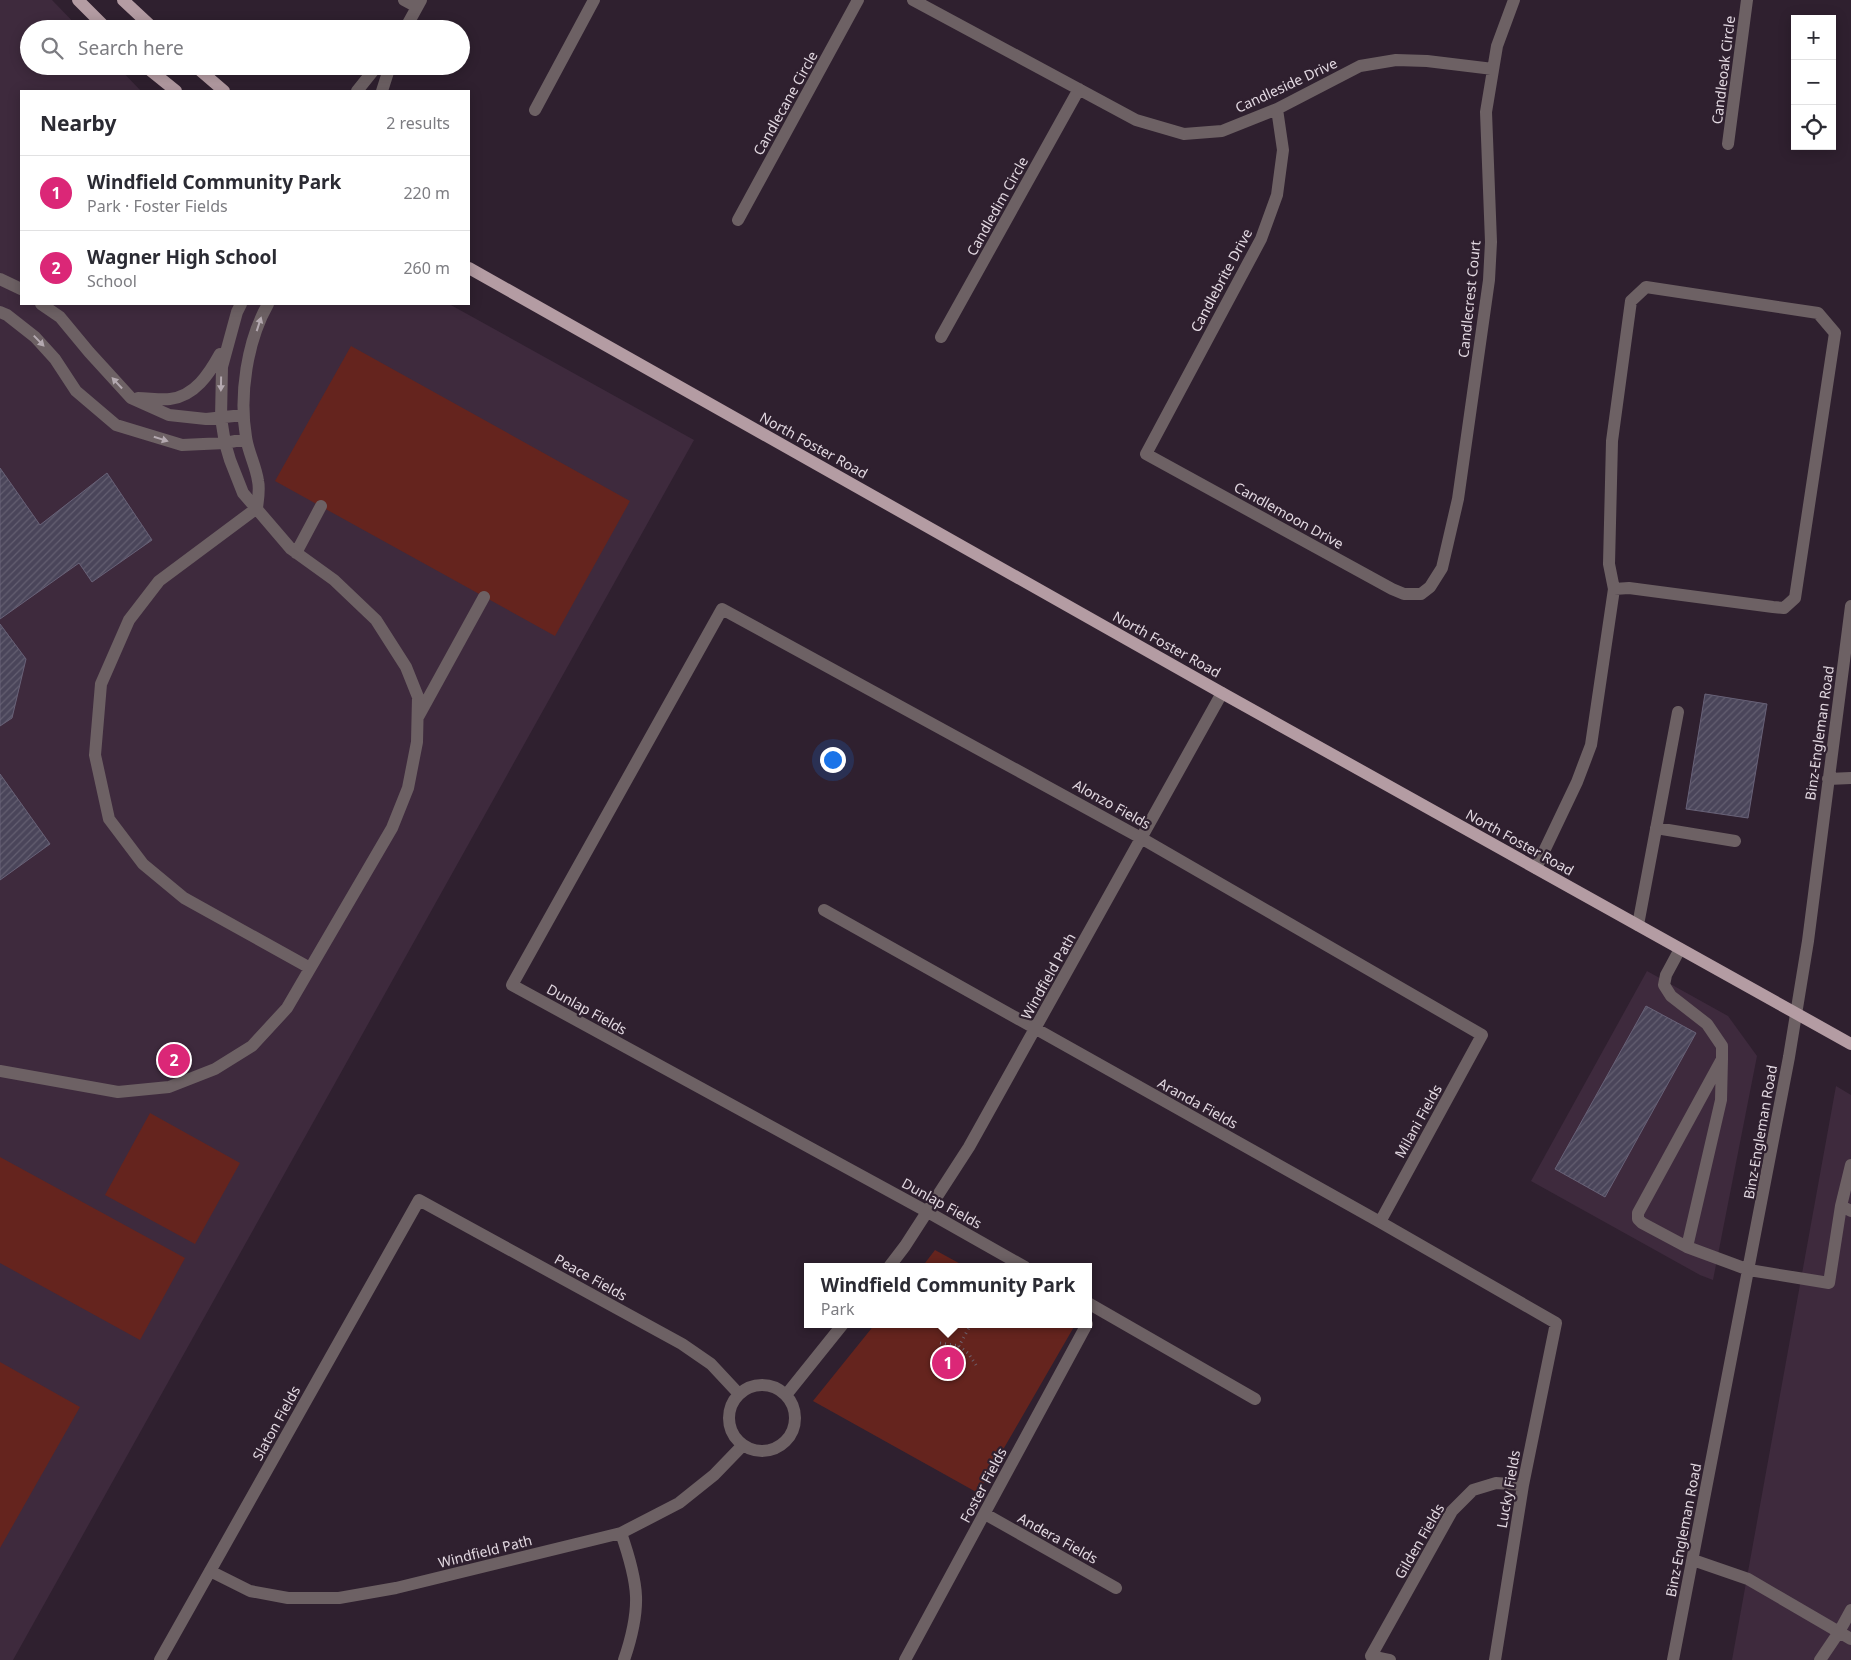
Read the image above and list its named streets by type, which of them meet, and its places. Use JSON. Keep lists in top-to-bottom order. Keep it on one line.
{"streets":{"main road":["North Foster Road"],"street":["Candleoak Circle","Candleside Drive","Candlecane Circle","Candledim Circle","Candlebrite Drive","Candlecrest Court","Candlemoon Drive","Binz-Engleman Road","Alonzo Fields","Windfield Path","Dunlap Fields","Aranda Fields","Milani Fields","Peace Fields","Slaton Fields","Foster Fields","Lucky Fields","Andera Fields","Gilden Fields"]},"crossings":[["Candleside Drive","Candledim Circle"],["Candleside Drive","Candlebrite Drive"],["Candleside Drive","Candlecrest Court"],["Candlebrite Drive","Candlemoon Drive"],["Candlecrest Court","Candlemoon Drive"],["North Foster Road","Binz-Engleman Road"],["North Foster Road","Windfield Path"],["Alonzo Fields","Windfield Path"],["Alonzo Fields","Dunlap Fields"],["Alonzo Fields","Milani Fields"],["Windfield Path","Dunlap Fields"],["Windfield Path","Aranda Fields"],["Windfield Path","Peace Fields"],["Windfield Path","Slaton Fields"],["Aranda Fields","Milani Fields"],["Aranda Fields","Lucky Fields"],["Peace Fields","Slaton Fields"],["Foster Fields","Andera Fields"],["Lucky Fields","Gilden Fields"]],"page":{"map_buttons":["+","−"],"search":"Search here","heading":["Nearby","2 results"],"list":[{"mark":"1","name":"Windfield Community Park","note":"Park · Foster Fields","value":"220 m"},{"mark":"2","name":"Wagner High School","note":"School","value":"260 m"}],"pins":["2","1"],"popup":["Windfield Community Park","Park"]}}
